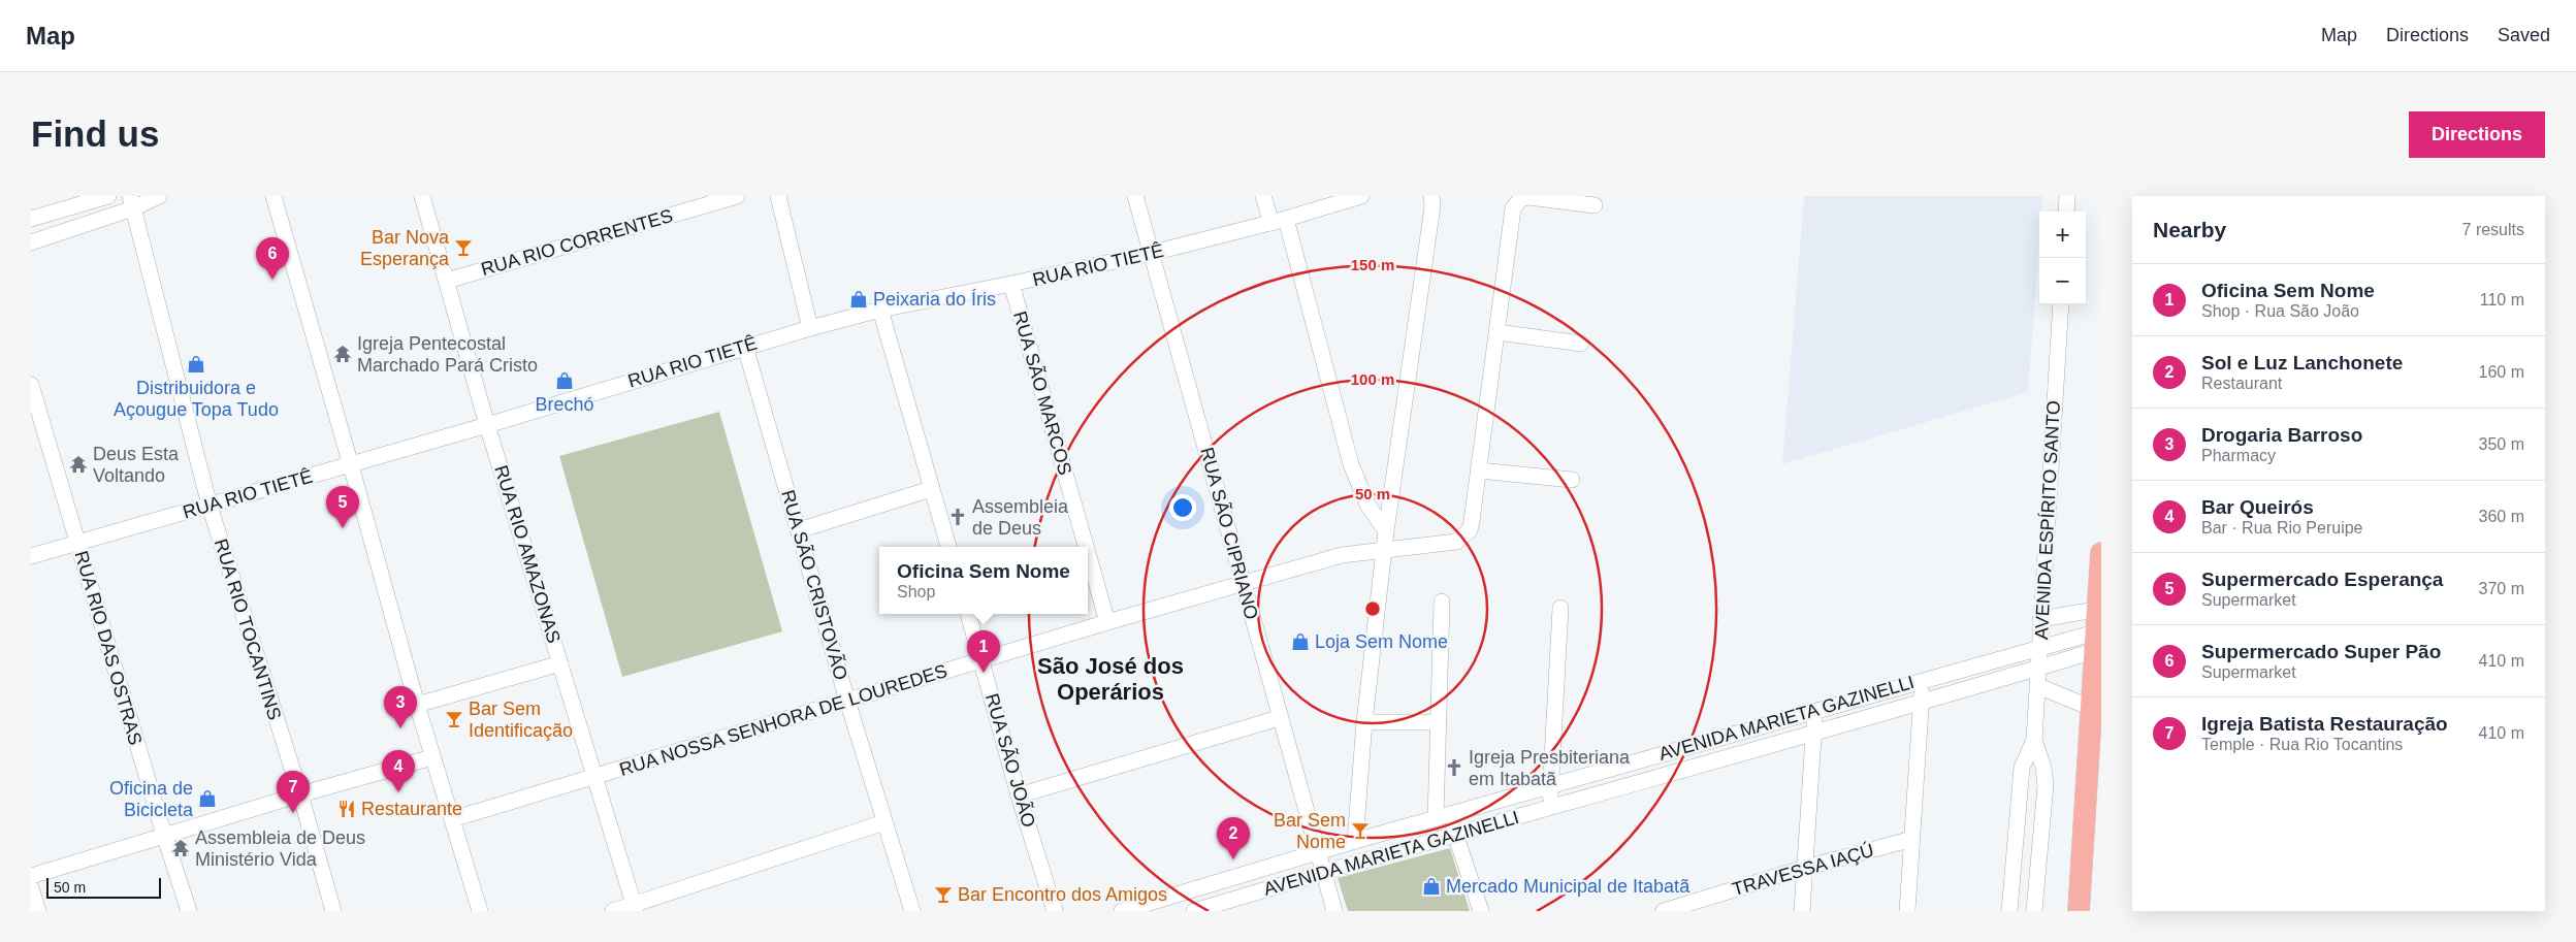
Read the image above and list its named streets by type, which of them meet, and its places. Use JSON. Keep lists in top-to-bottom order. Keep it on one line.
{"streets":{"street":["RUA RIO CORRENTES","RUA RIO TIETÊ","RUA SÃO MARCOS","AVENIDA ESPÍRITO SANTO","RUA SÃO CIPRIANO","RUA RIO AMAZONAS","RUA SÃO CRISTOVÃO","RUA RIO TOCANTINS","RUA RIO DAS OSTRAS","AVENIDA MARIETA GAZINELLI","RUA NOSSA SENHORA DE LOUREDES","RUA SÃO JOÃO","TRAVESSA IAÇÚ"]},"crossings":[["RUA RIO CORRENTES","RUA RIO AMAZONAS"],["RUA RIO TIETÊ","RUA SÃO MARCOS"],["RUA RIO TIETÊ","RUA SÃO CIPRIANO"],["RUA RIO TIETÊ","RUA RIO AMAZONAS"],["RUA RIO TIETÊ","RUA SÃO CRISTOVÃO"],["RUA RIO TIETÊ","RUA RIO TOCANTINS"],["RUA RIO TIETÊ","RUA RIO DAS OSTRAS"],["RUA SÃO MARCOS","RUA NOSSA SENHORA DE LOUREDES"],["AVENIDA ESPÍRITO SANTO","AVENIDA MARIETA GAZINELLI"],["RUA SÃO CIPRIANO","AVENIDA MARIETA GAZINELLI"],["RUA SÃO CIPRIANO","RUA NOSSA SENHORA DE LOUREDES"],["RUA RIO AMAZONAS","RUA NOSSA SENHORA DE LOUREDES"],["RUA SÃO CRISTOVÃO","RUA NOSSA SENHORA DE LOUREDES"],["RUA NOSSA SENHORA DE LOUREDES","RUA SÃO JOÃO"]],"districts":["São José dos Operários"],"places":{"bar":["Bar Nova Esperança","Bar Sem Identificação","Bar Sem Nome","Bar Encontro dos Amigos"],"shop":["Peixaria do Íris","Distribuidora e Açougue Topa Tudo","Brechó","Loja Sem Nome","Oficina de Bicicleta","Mercado Municipal de Itabatã"],"temple":["Igreja Pentecostal Marchado Pará Cristo","Deus Esta Voltando","Assembleia de Deus Ministério Vida"],"church":["Assembleia de Deus","Igreja Presbiteriana em Itabatã"],"restaurant":["Restaurante"]},"scale_bar":"50 m","page":{"header":"Map","nav":["Map","Directions","Saved"],"buttons":"Directions","title":"Find us","heading":["Nearby","7 results"],"map_buttons":["+","−"],"pins":["6","5","1","3","4","7","2"],"list":[{"mark":"1","name":"Oficina Sem Nome","note":"Shop · Rua São João","value":"110 m"},{"mark":"2","name":"Sol e Luz Lanchonete","note":"Restaurant","value":"160 m"},{"mark":"3","name":"Drogaria Barroso","note":"Pharmacy","value":"350 m"},{"mark":"4","name":"Bar Queirós","note":"Bar · Rua Rio Peruipe","value":"360 m"},{"mark":"5","name":"Supermercado Esperança","note":"Supermarket","value":"370 m"},{"mark":"6","name":"Supermercado Super Pão","note":"Supermarket","value":"410 m"},{"mark":"7","name":"Igreja Batista Restauração","note":"Temple · Rua Rio Tocantins","value":"410 m"}],"popup":["Oficina Sem Nome","Shop"],"scale":"50 m"},"rings":["150 m","100 m","50 m"]}
